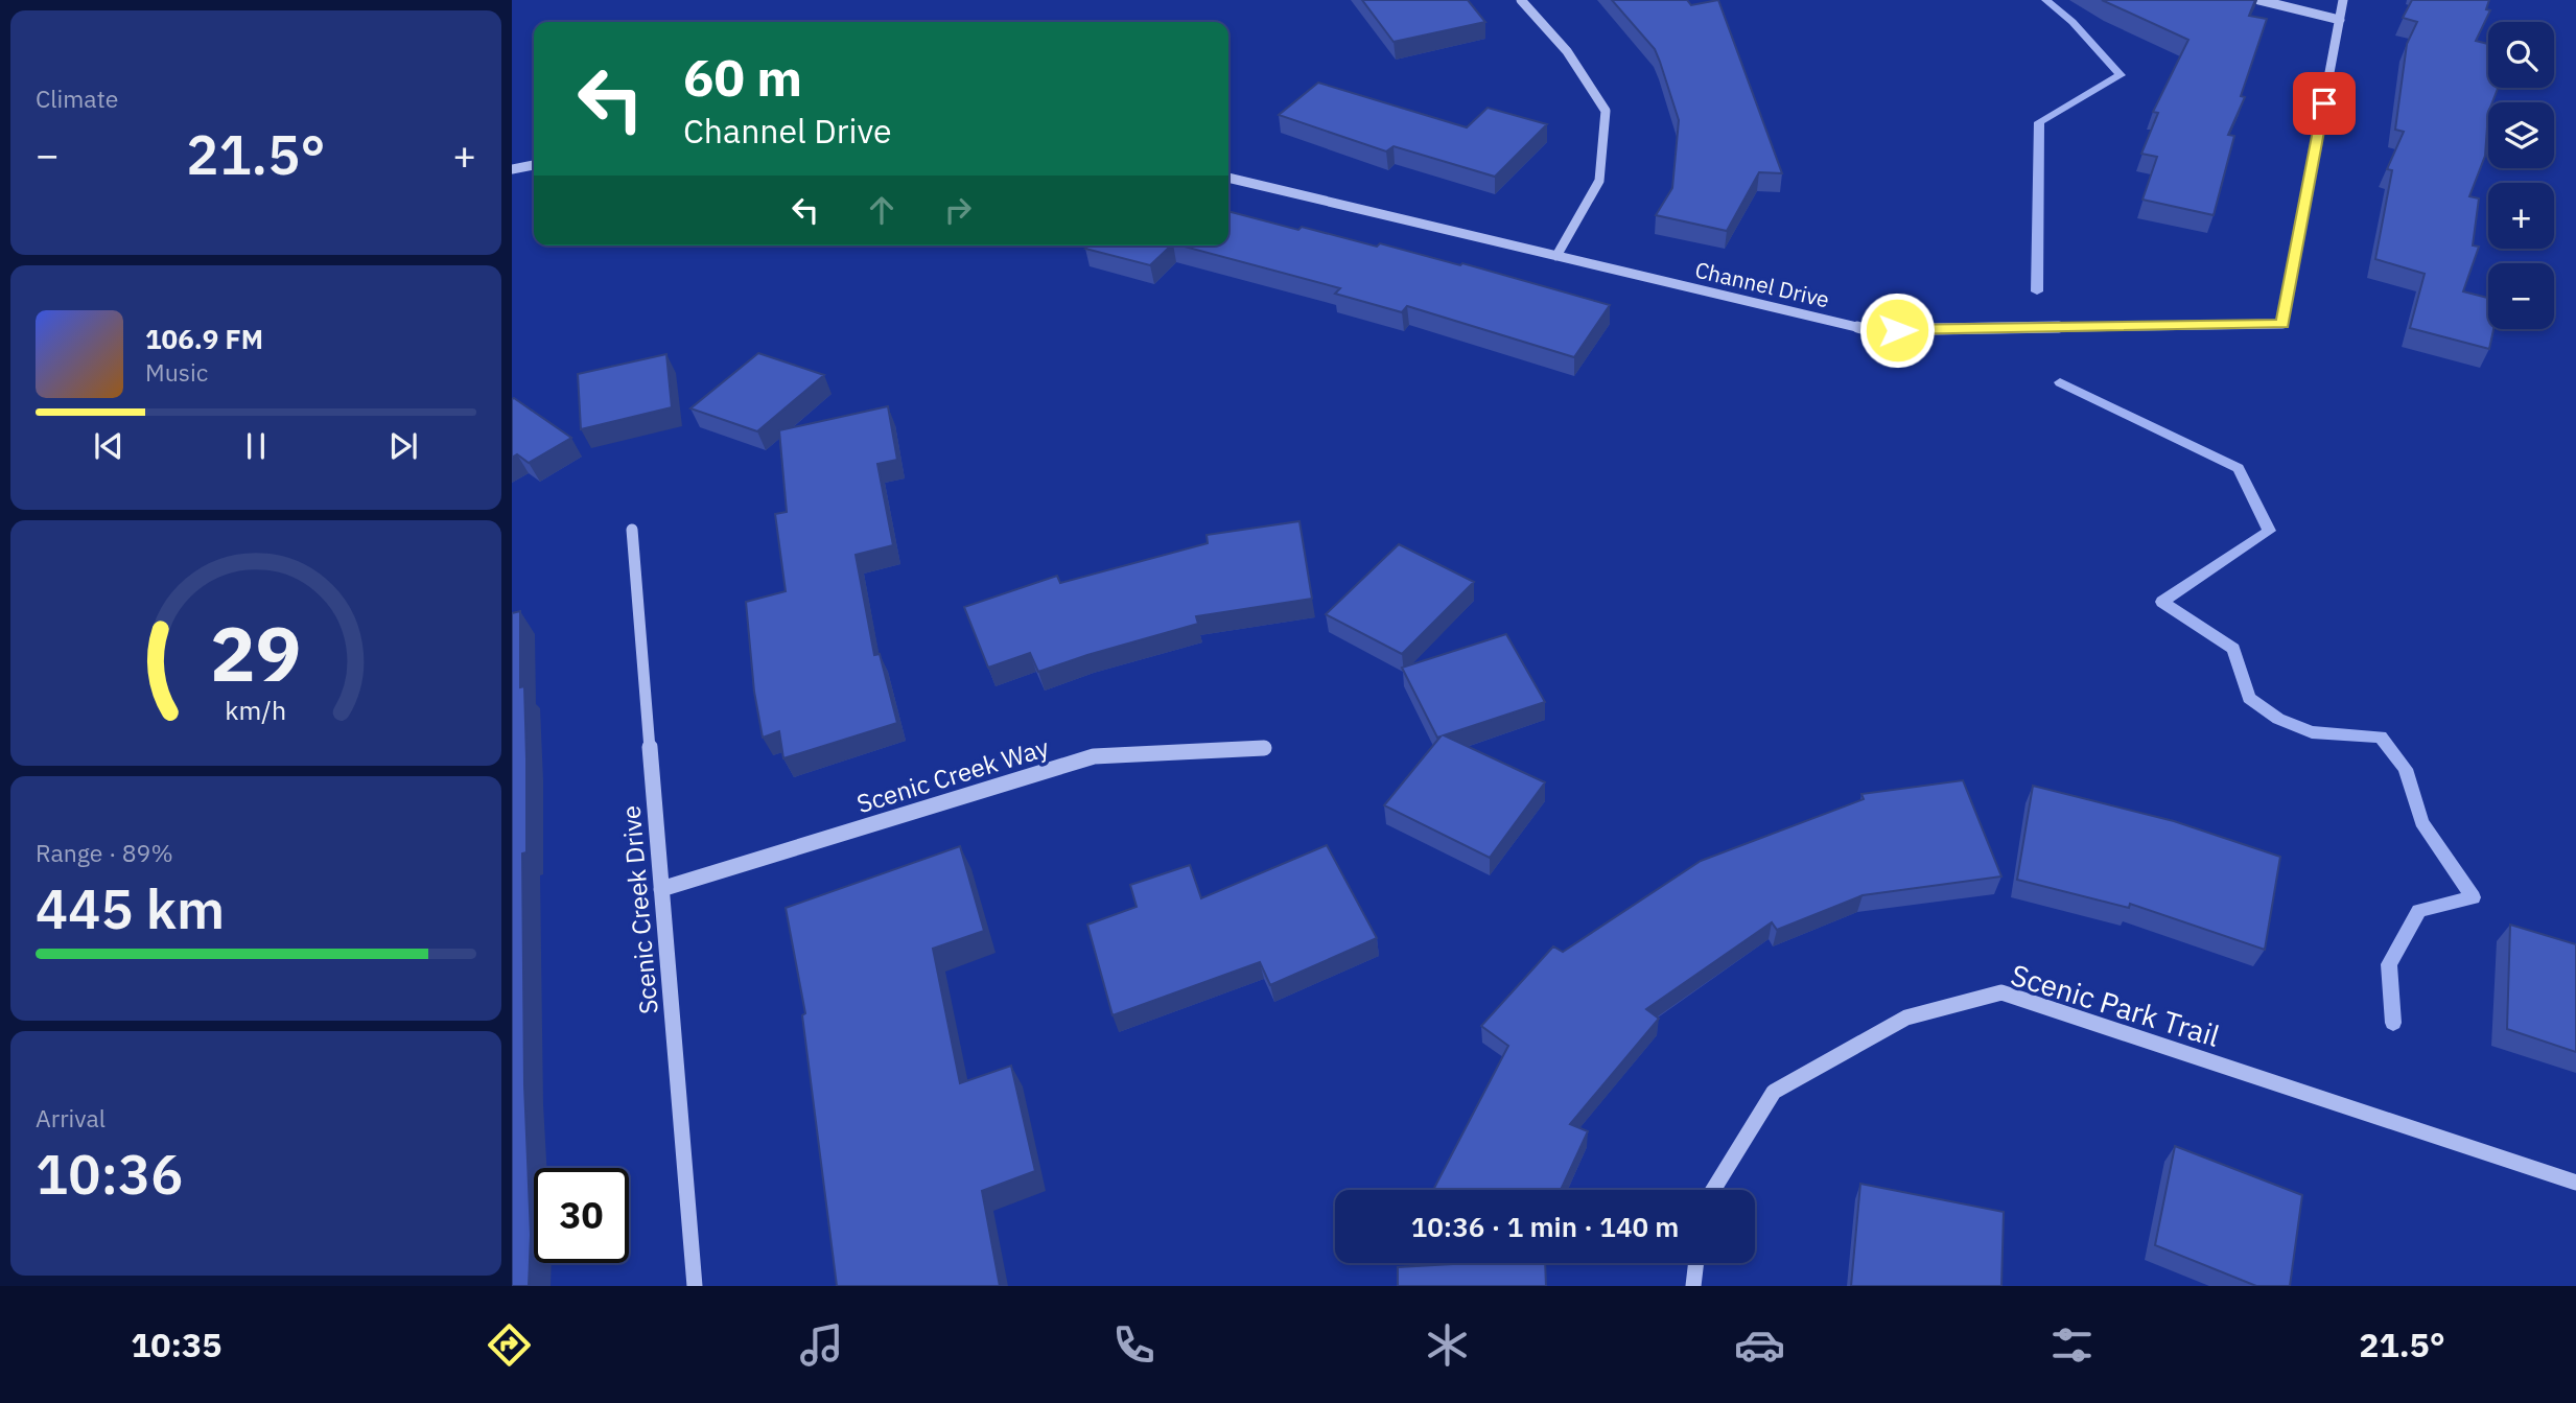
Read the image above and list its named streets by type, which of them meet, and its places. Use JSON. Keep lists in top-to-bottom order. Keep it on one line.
{"streets":{"street":["Channel Drive","Scenic Creek Way","Scenic Creek Drive","Scenic Park Trail"]},"crossings":[["Scenic Creek Way","Scenic Creek Drive"]],"page":{"tile":["Climate",["Range · 89%","445 km"],["Arrival","10:36"]],"map_buttons":["+","−"],"turn":["60 m","Channel Drive"],"heat":["−","21.5°","+"],"song":["106.9 FM","Music"],"limit":"30","trip":"10:36 · 1 min · 140 m","tabs":["10:35","21.5°"],"gauge":["29","km/h"]}}
